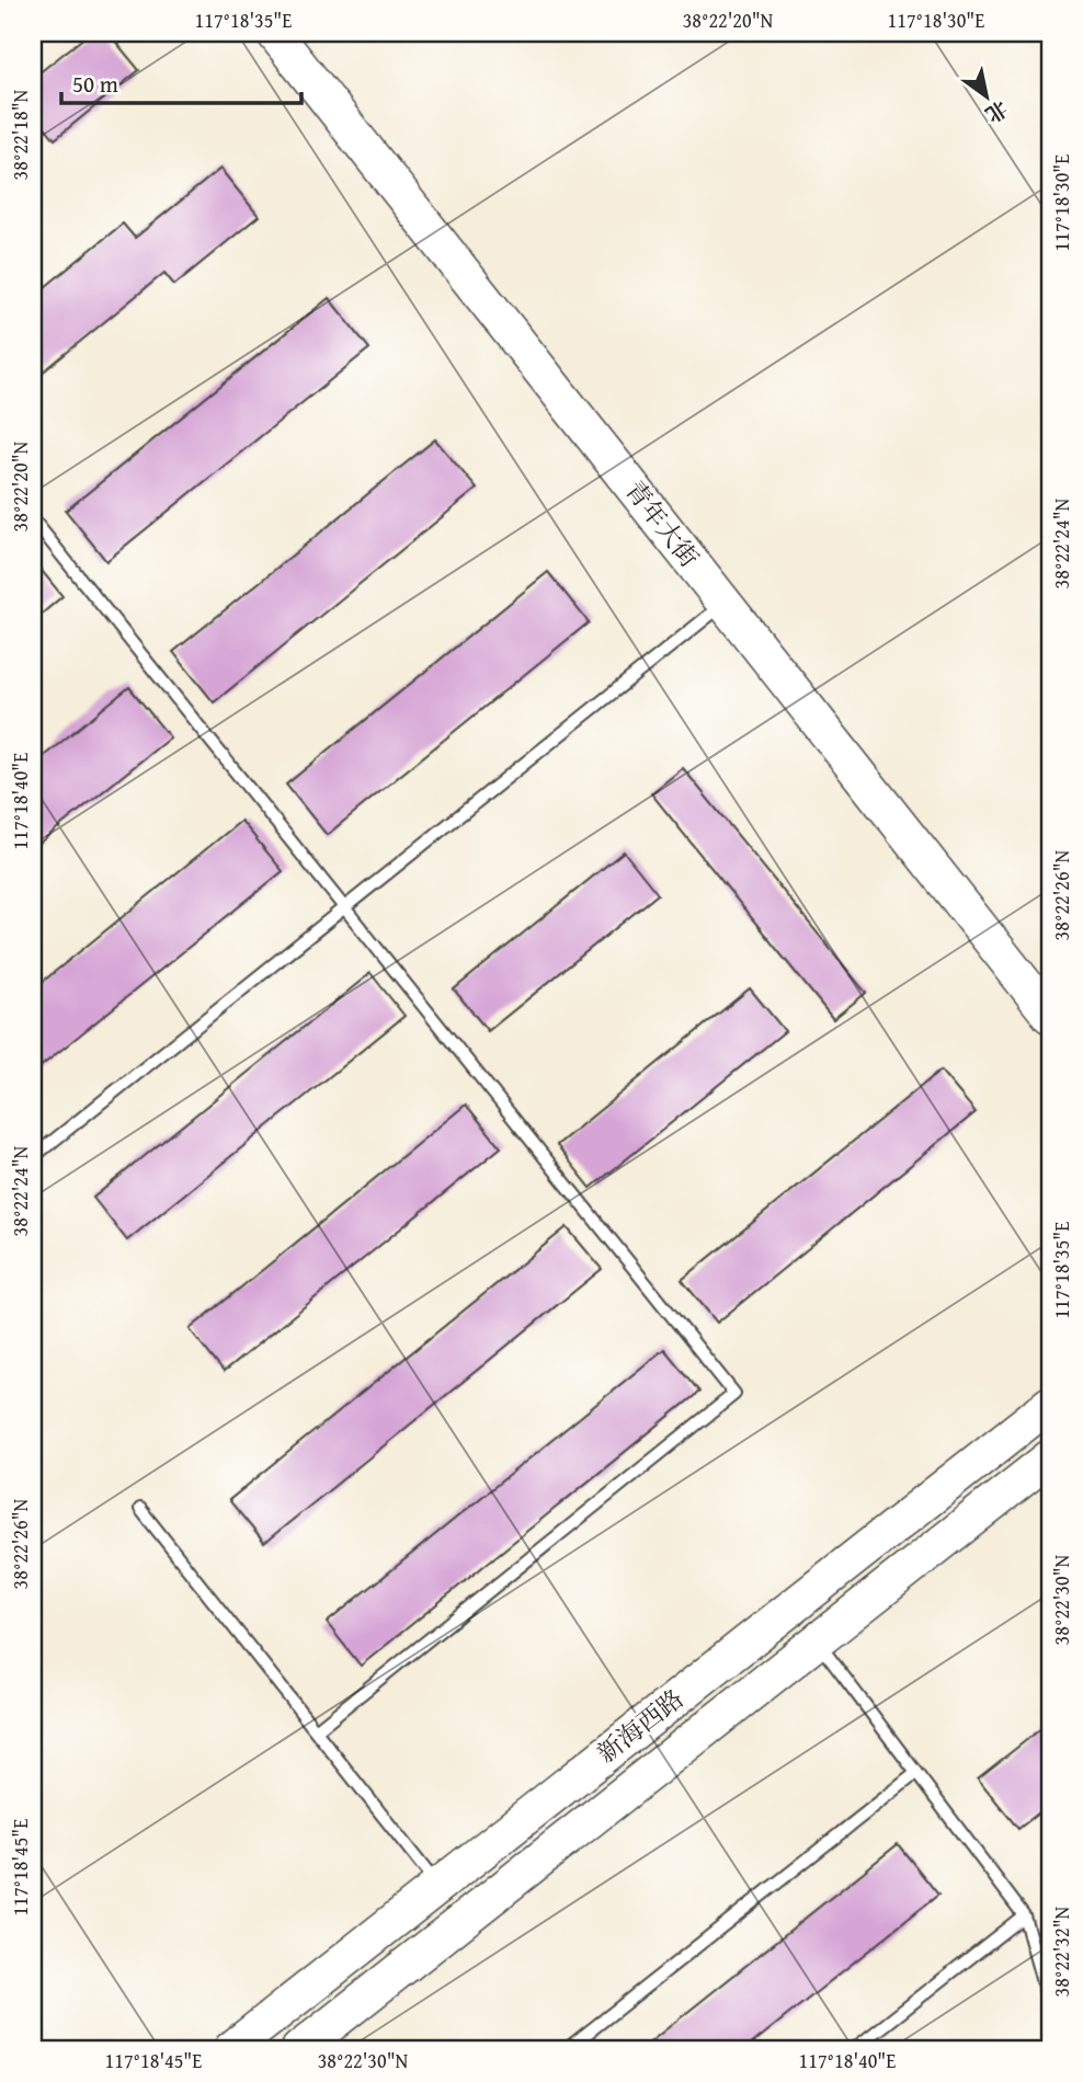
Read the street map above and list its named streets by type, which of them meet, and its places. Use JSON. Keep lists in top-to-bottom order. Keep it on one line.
{"streets":{"main road":["青年大街","新海西路"]},"scale_bar":"50 m","north":"bottom right","coordinates":["117°18'35\"E","38°22'20\"N","117°18'30\"E","38°22'18\"N","38°22'24\"N","117°18'40\"E","38°22'26\"N","38°22'30\"N","117°18'45\"E","38°22'32\"N"]}
